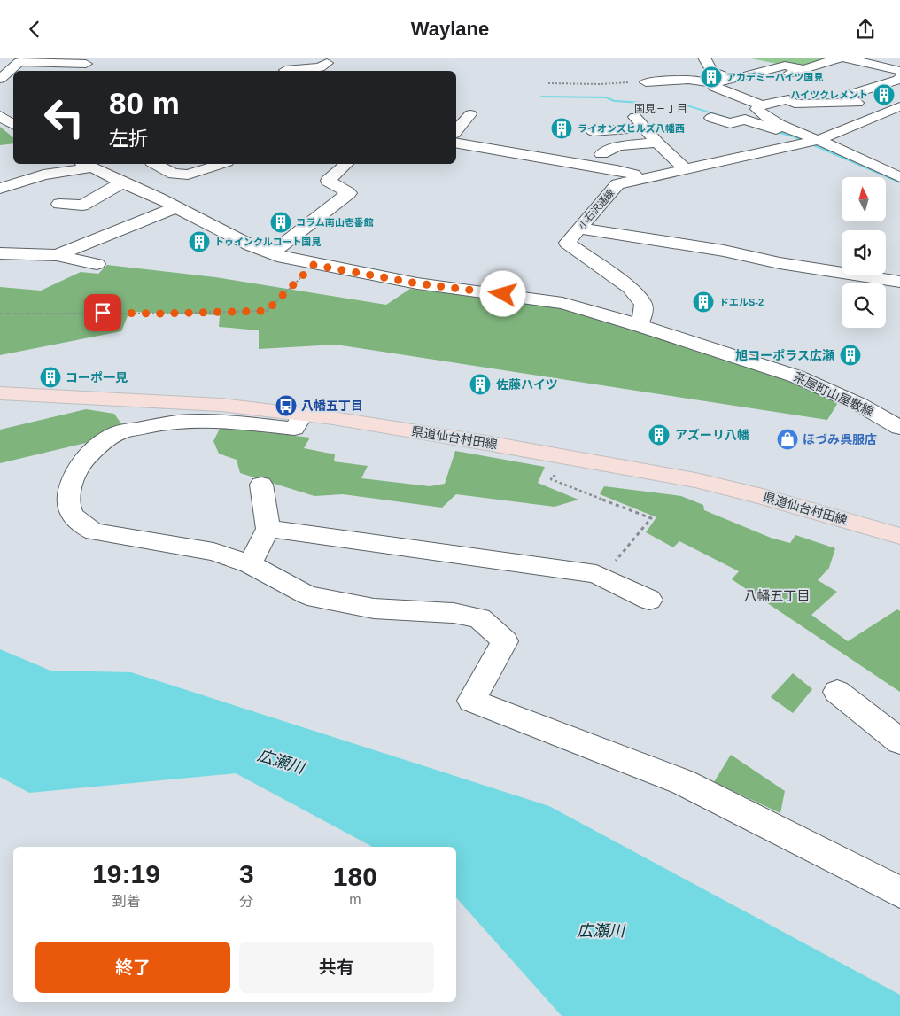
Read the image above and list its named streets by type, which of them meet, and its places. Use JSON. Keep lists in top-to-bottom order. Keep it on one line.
{"streets":{"main road":["県道仙台村田線"],"street":["小石沢通線","茶屋町山屋敷線"]},"crossings":[["小石沢通線","茶屋町山屋敷線"]],"districts":["国見三丁目","八幡五丁目"],"water":["広瀬川"],"places":{"building":["アカデミーハイツ国見","ハイツクレメント","ライオンズヒルズ八幡西","コラム南山壱番館","トゥインクルコート国見","ドエルS-2","旭コーポラス広瀬","コーポ一見","佐藤ハイツ","アズーリ八幡"],"bus stop":["八幡五丁目"],"shop":["ほづみ呉服店"]},"north":"top","page":{"header":"Waylane","turn":["80 m","左折"],"eta":["19:19","到着","3","分","180","m"],"buttons":["終了","共有"]}}
